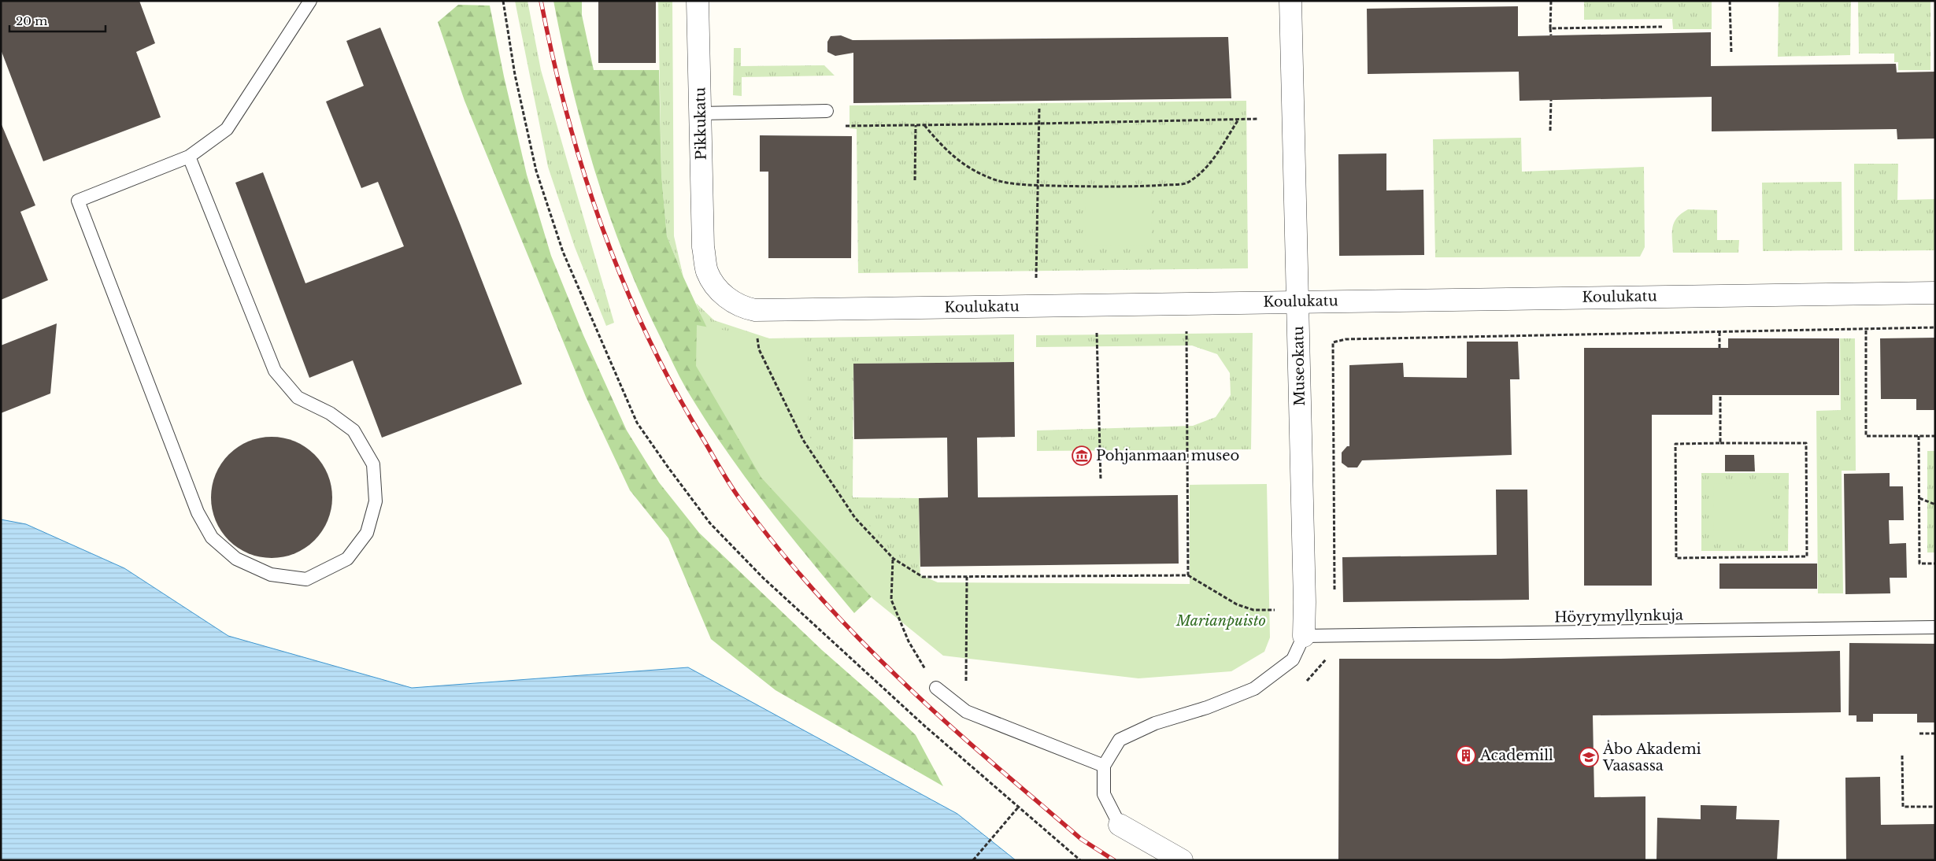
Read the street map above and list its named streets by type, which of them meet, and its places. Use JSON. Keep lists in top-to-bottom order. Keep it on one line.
{"streets":{"street":["Pikkukatu","Koulukatu","Museokatu"],"lane":["Höyrymyllynkuja"]},"crossings":[["Pikkukatu","Koulukatu"],["Koulukatu","Museokatu"],["Museokatu","Höyrymyllynkuja"]],"parks":["Marianpuisto"],"places":{"museum":["Pohjanmaan museo"],"building":["Academill"],"school or university":["Åbo Akademi Vaasassa"]},"scale_bar":"20 m"}
